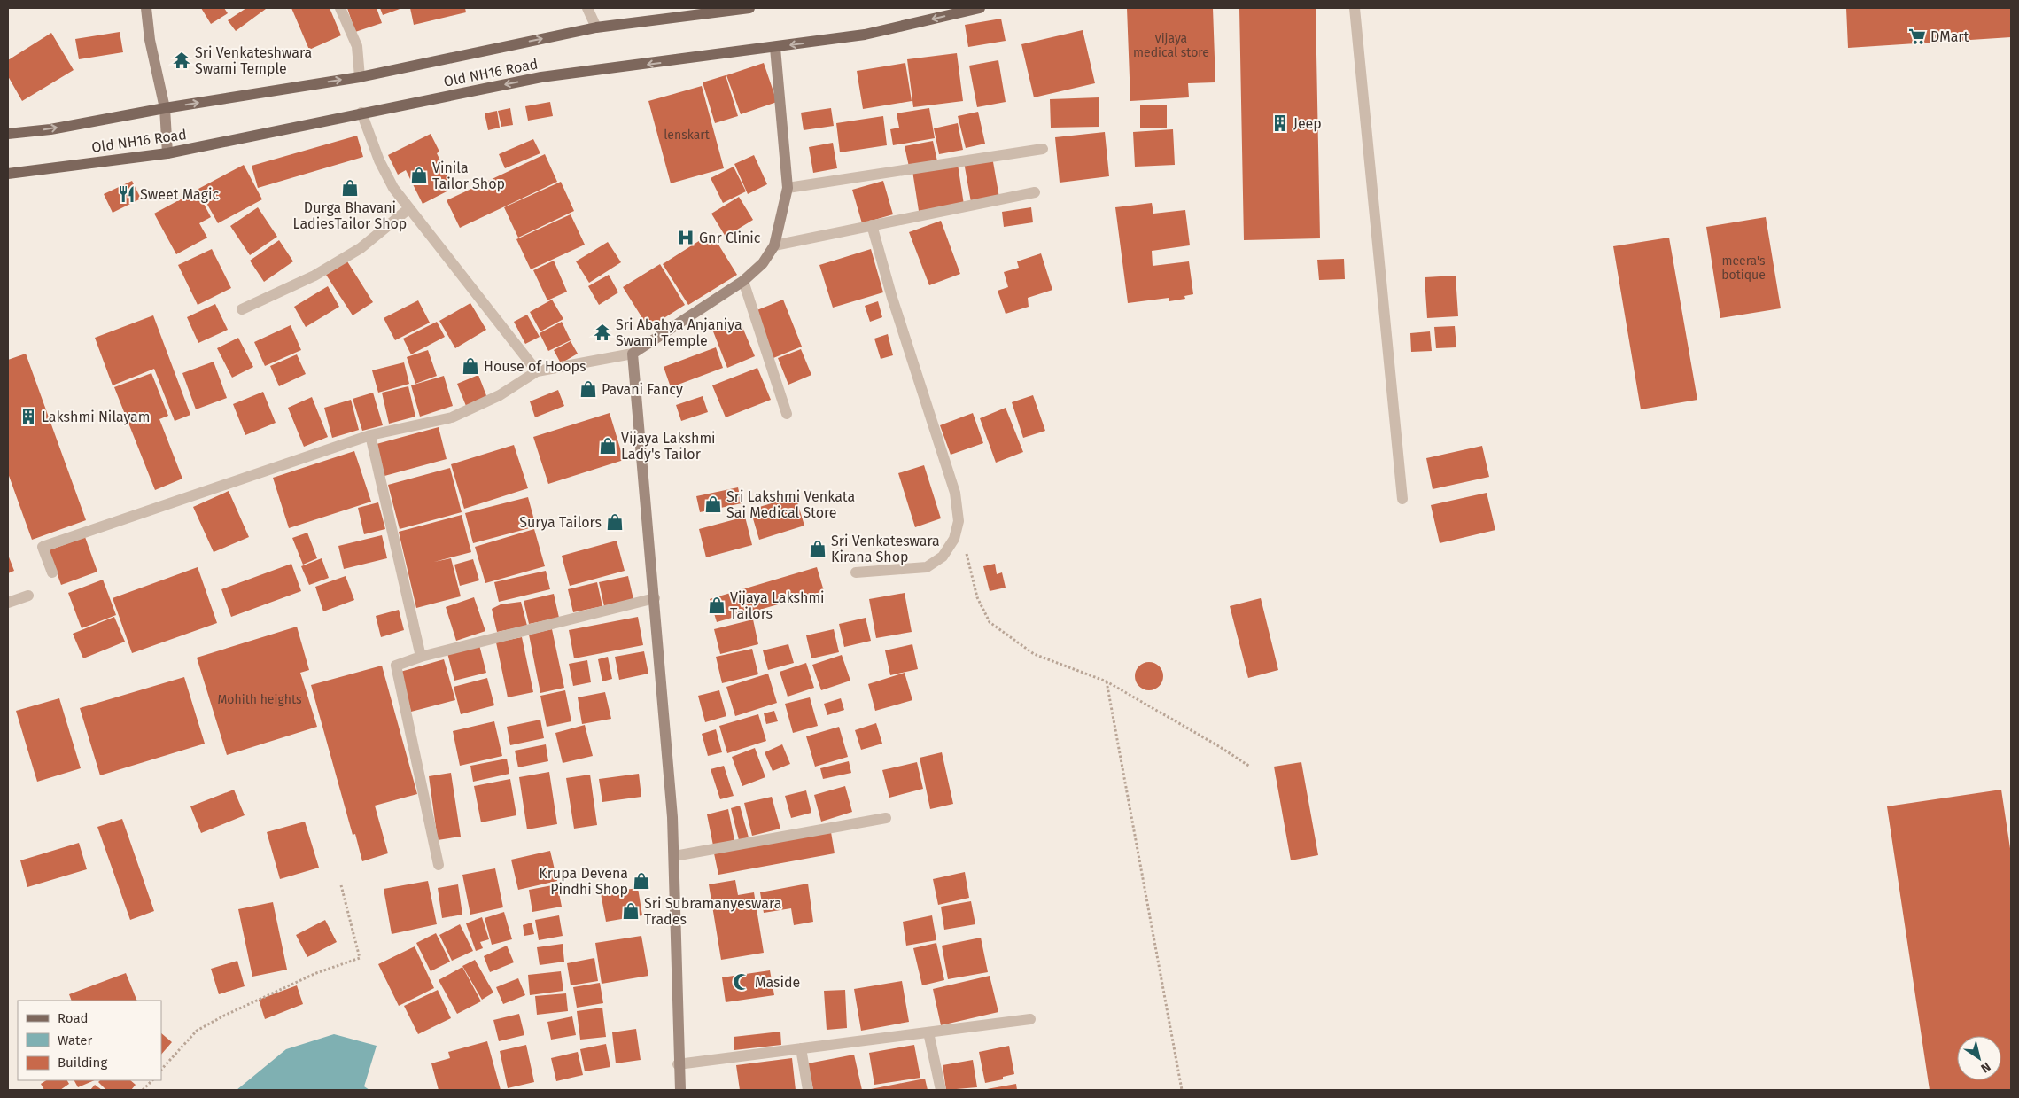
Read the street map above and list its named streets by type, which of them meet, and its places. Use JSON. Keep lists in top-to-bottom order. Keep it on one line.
{"streets":{"main road":["Old NH16 Road"]},"places":{"supermarket":["DMart"],"temple":["Sri Venkateshwara Swami Temple","Sri Abahya Anjaniya Swami Temple"],"building":["Jeep","Lakshmi Nilayam"],"shop":["Vinila Tailor Shop","Durga Bhavani LadiesTailor Shop","House of Hoops","Pavani Fancy","Vijaya Lakshmi Lady's Tailor","Sri Lakshmi Venkata Sai Medical Store","Surya Tailors","Sri Venkateswara Kirana Shop","Vijaya Lakshmi Tailors","Krupa Devena Pindhi Shop","Sri Subramanyeswara Trades"],"restaurant":["Sweet Magic"],"hospital":["Gnr Clinic"],"mosque":["Maside"]},"house_numbers":["vijaya medical store","lenskart","meera's botique","Mohith heights"],"legend":["Road","Water","Building"],"north":"bottom right"}
